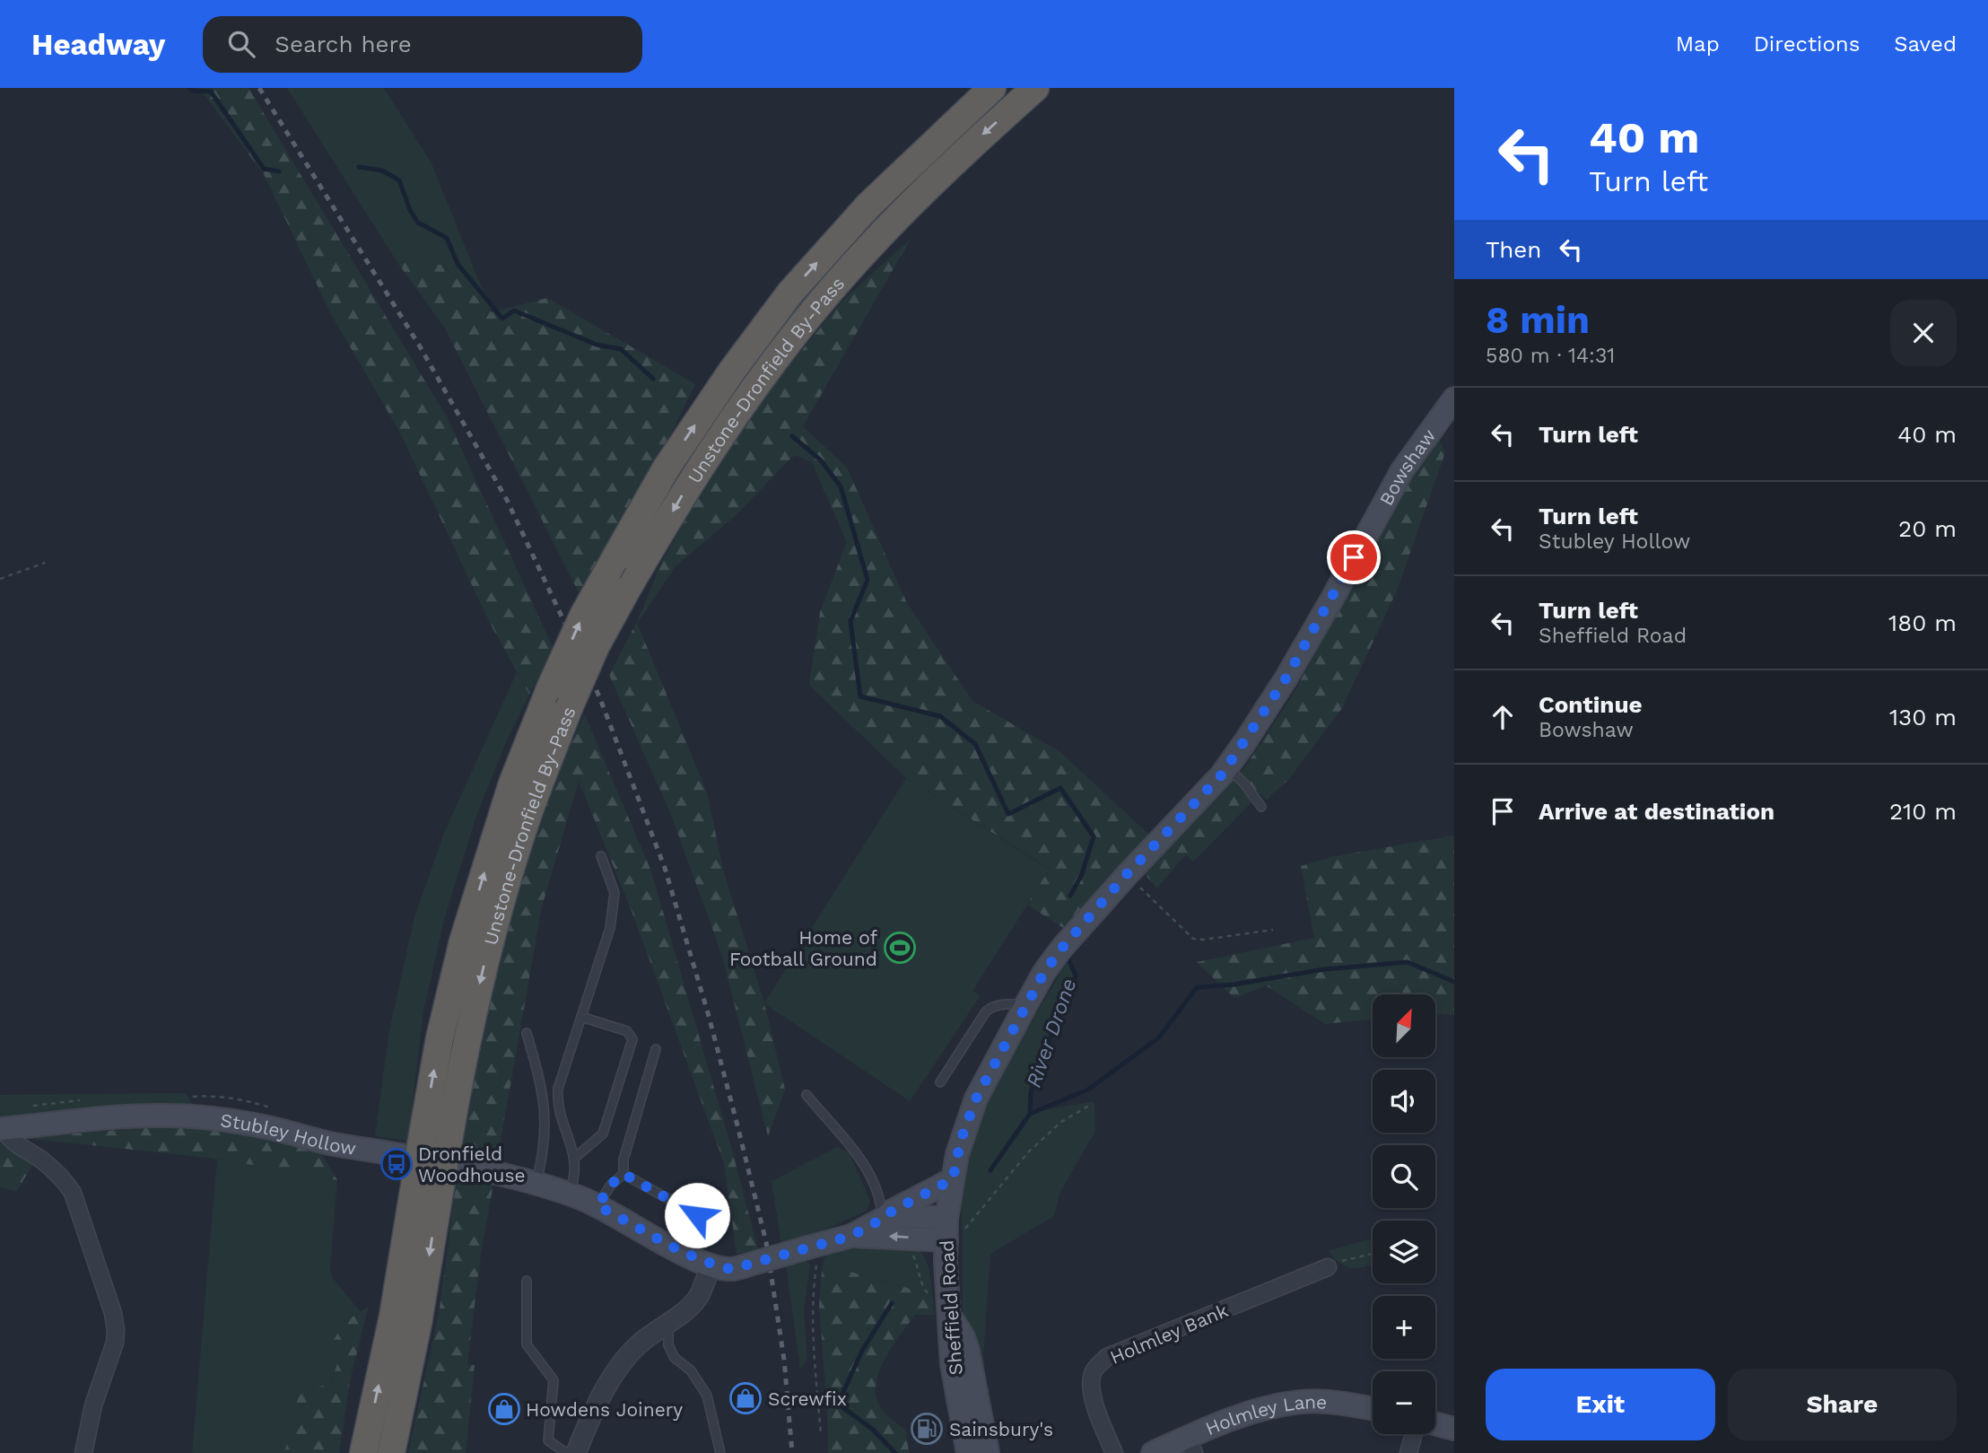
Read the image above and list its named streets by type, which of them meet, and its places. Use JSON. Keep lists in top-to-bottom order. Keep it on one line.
{"streets":{"highway":["Unstone-Dronfield By-Pass"],"main road":["Bowshaw","Stubley Hollow","Sheffield Road","Holmley Lane"],"street":["Holmley Bank"]},"crossings":[["Bowshaw","Sheffield Road"],["Stubley Hollow","Sheffield Road"]],"water":["River Drone"],"places":{"sports":["Home of Football Ground"],"bus stop":["Dronfield Woodhouse"],"shop":["Screwfix","Howdens Joinery"],"fuel station":["Sainsbury's"]},"north":"top right","page":{"header":"Headway","search":"Search here","nav":["Map","Directions","Saved"],"turn":["40 m","Turn left"],"then":"Then","heading":["8 min","580 m · 14:31"],"list":[{"name":"Turn left","value":"40 m"},{"name":"Turn left","note":"Stubley Hollow","value":"20 m"},{"name":"Turn left","note":"Sheffield Road","value":"180 m"},{"name":"Continue","note":"Bowshaw","value":"130 m"},{"name":"Arrive at destination","value":"210 m"}],"map_buttons":["+","−"],"buttons":["Exit","Share"]}}
